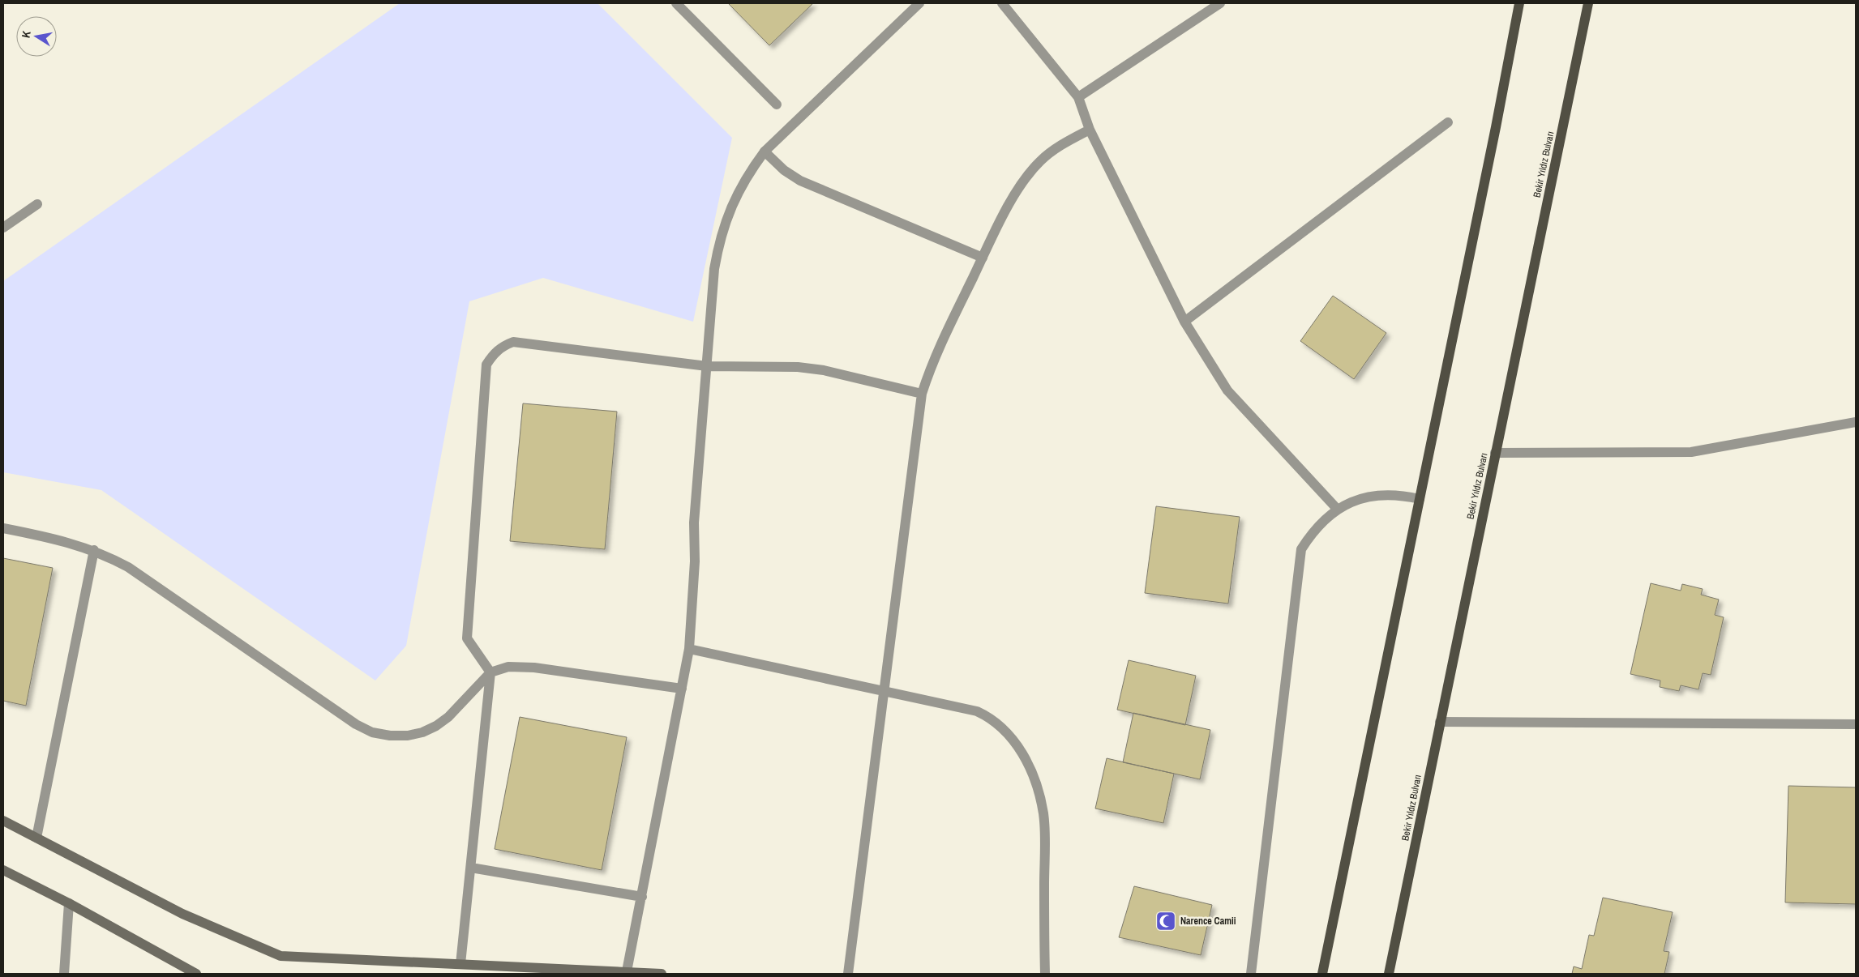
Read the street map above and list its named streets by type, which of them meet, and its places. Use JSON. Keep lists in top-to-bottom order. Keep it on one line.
{"streets":{"main road":["Bekir Yıldız Bulvarı"]},"places":{"mosque":["Narence Camii"]},"north":"left"}
